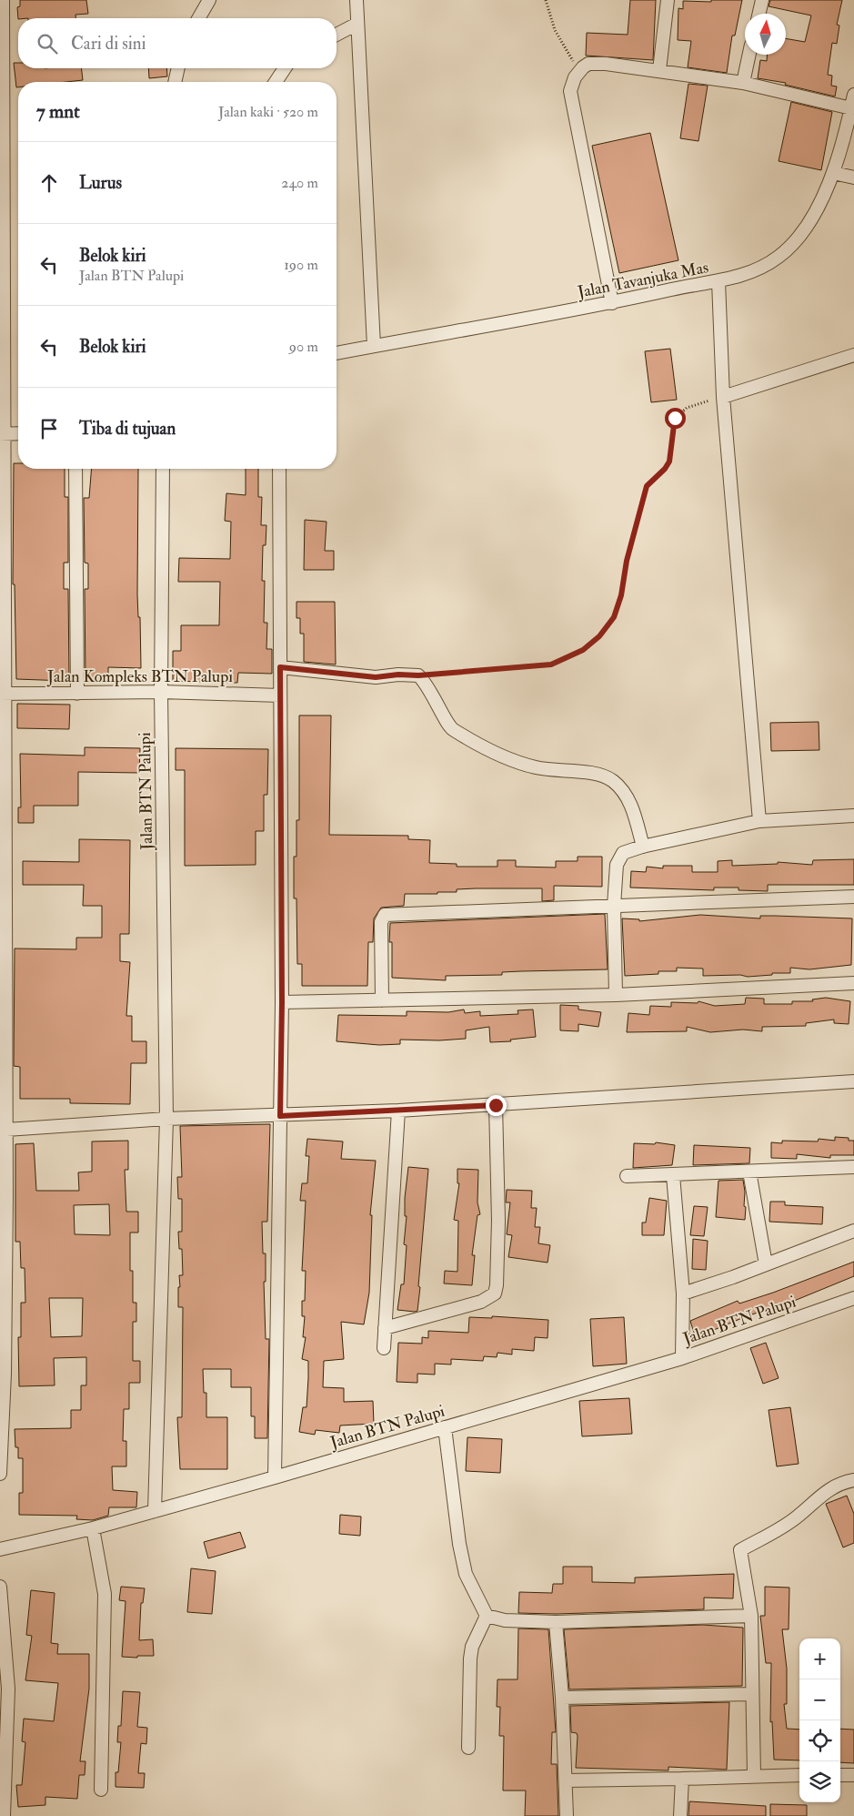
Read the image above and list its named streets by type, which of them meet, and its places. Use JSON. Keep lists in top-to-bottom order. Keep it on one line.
{"streets":{"street":["Jalan Tavanjuka Mas","Jalan Kompleks BTN Palupi","Jalan BTN Palupi"]},"crossings":[["Jalan Kompleks BTN Palupi","Jalan BTN Palupi"]],"north":"top","page":{"search":"Cari di sini","heading":["7 mnt","Jalan kaki · 520 m"],"list":[["Lurus","240 m"],["Belok kiri","Jalan BTN Palupi","190 m"],["Belok kiri","90 m"],"Tiba di tujuan"],"map_buttons":["+","−"]}}
